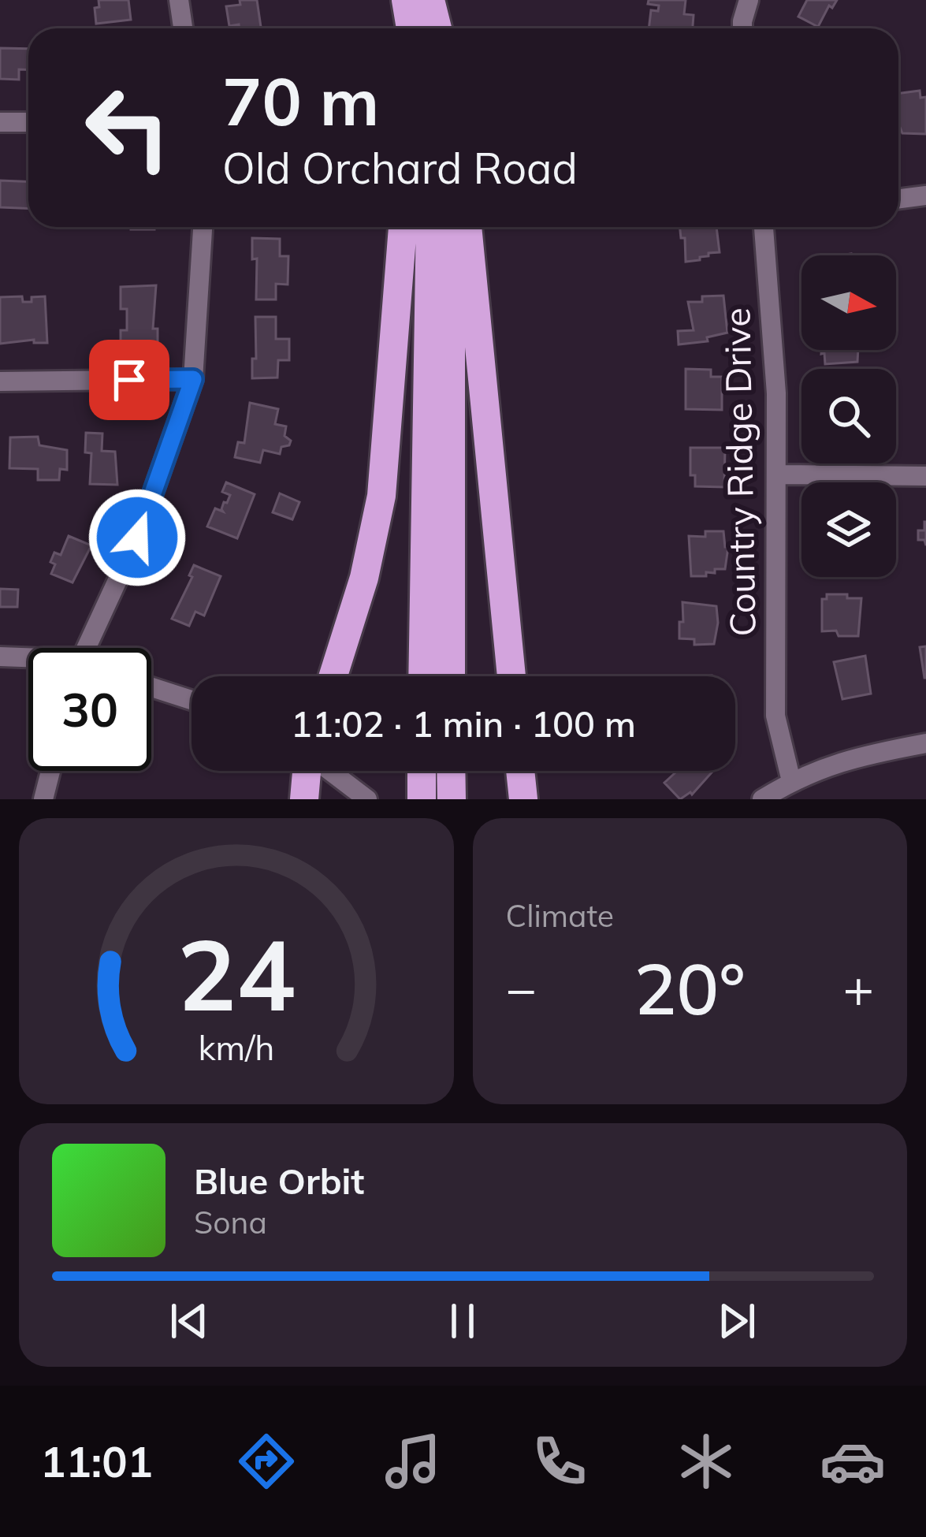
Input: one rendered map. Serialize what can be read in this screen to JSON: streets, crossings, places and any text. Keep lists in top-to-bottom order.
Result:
{
  "streets": {
    "street": ["Country Ridge Drive"]
  },
  "north": "right",
  "page": {
    "turn": ["70 m", "Old Orchard Road"],
    "limit": "30",
    "trip": "11:02 · 1 min · 100 m",
    "tile": "Climate",
    "heat": ["−", "20°", "+"],
    "song": ["Blue Orbit", "Sona"],
    "tabs": "11:01",
    "gauge": ["24", "km/h"]
  }
}
